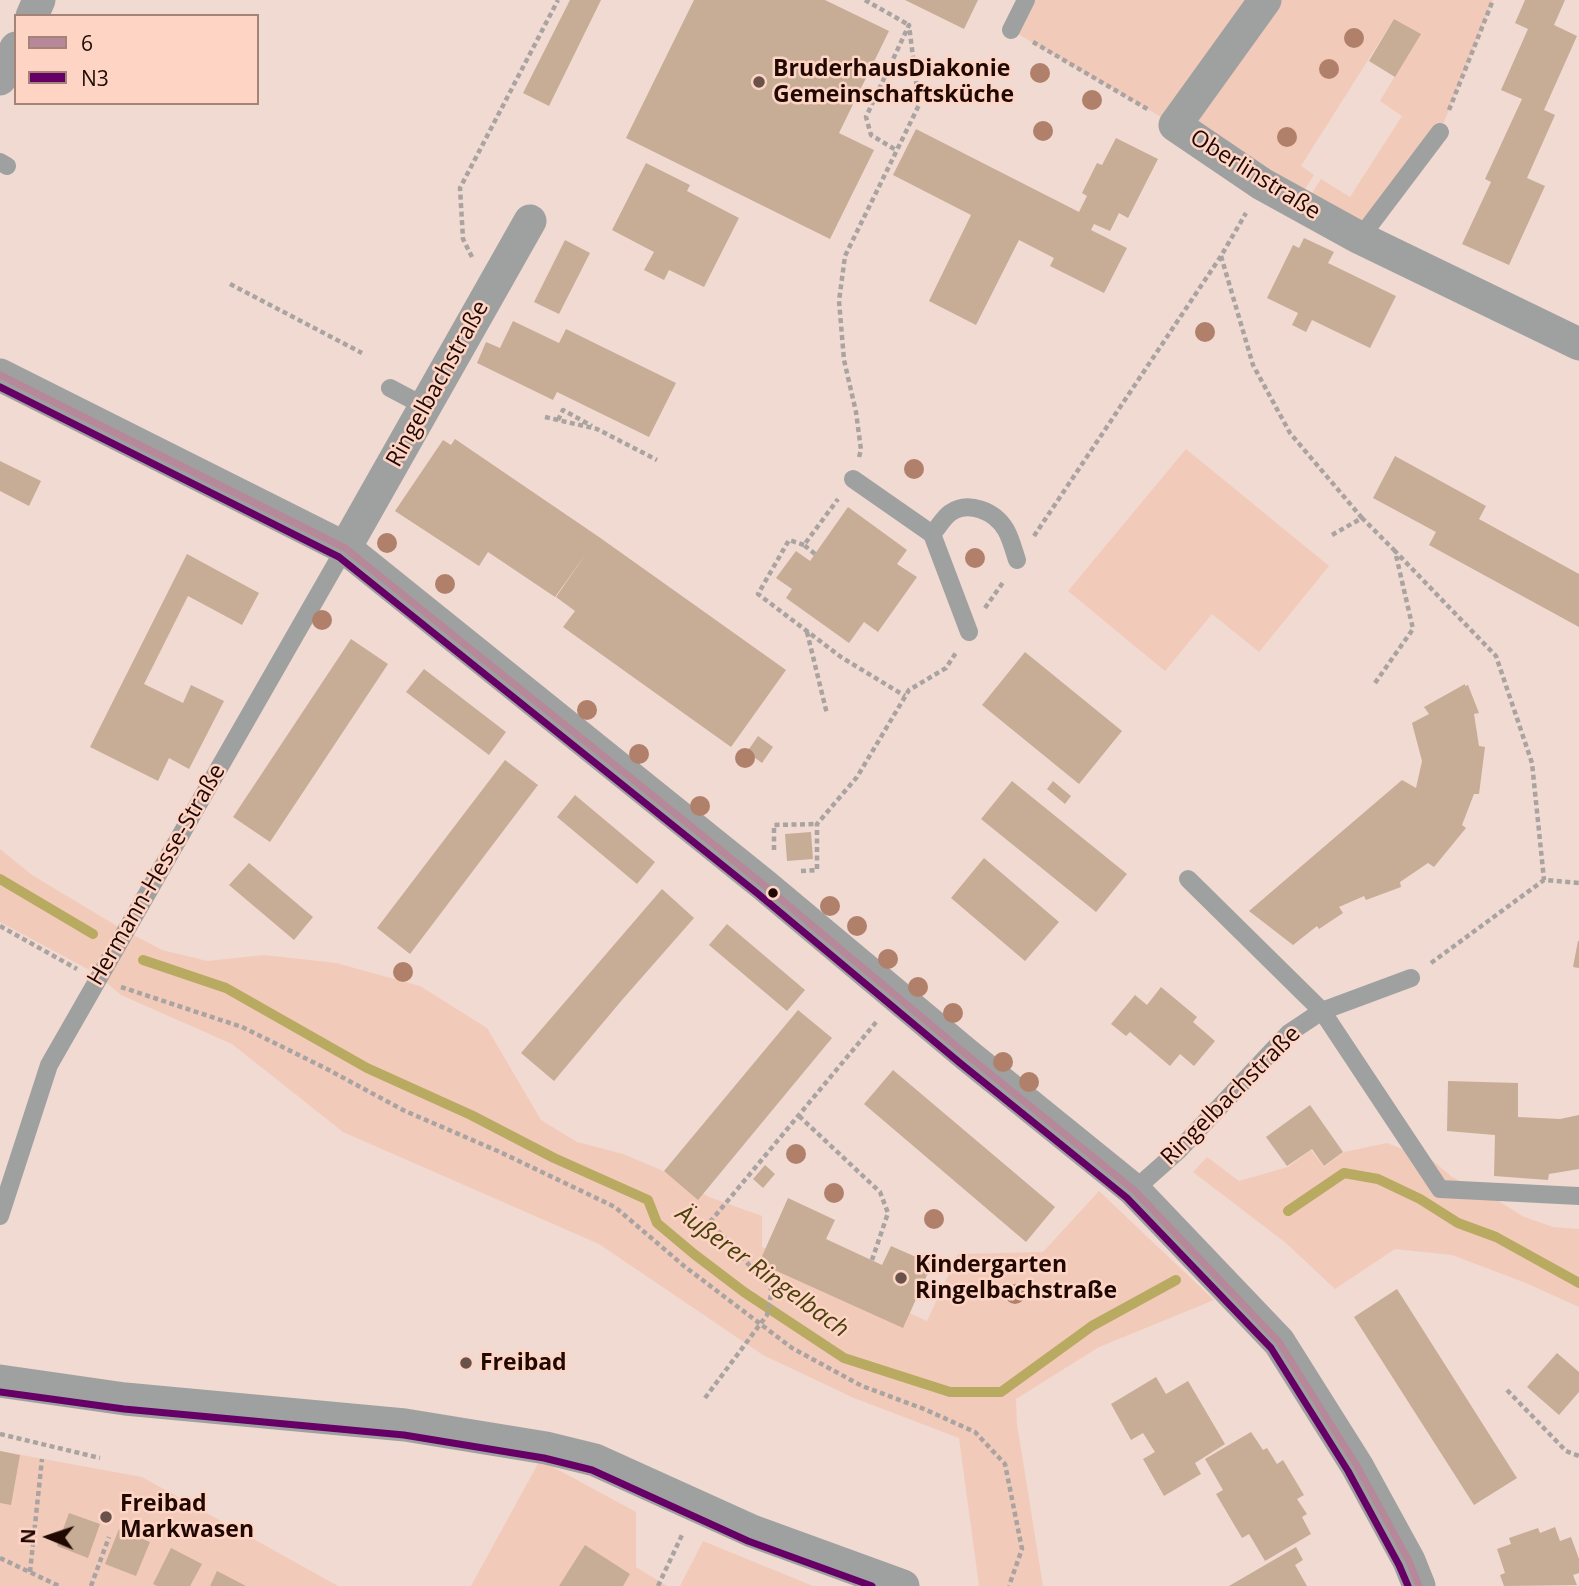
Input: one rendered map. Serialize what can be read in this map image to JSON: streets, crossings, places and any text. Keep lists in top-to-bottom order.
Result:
{
  "streets": {
    "street": ["Oberlinstraße", "Ringelbachstraße"],
    "lane": ["Hermann-Hesse-Straße"]
  },
  "crossings": [
    ["Ringelbachstraße", "Hermann-Hesse-Straße"]
  ],
  "water": ["Äußerer Ringelbach"],
  "places": [
    "BruderhausDiakonie Gemeinschaftsküche",
    "Kindergarten Ringelbachstraße",
    "Freibad",
    "Freibad Markwasen"
  ],
  "lines": ["transit line 6", "transit line N3"],
  "legend": ["6", "N3"],
  "north": "left"
}
